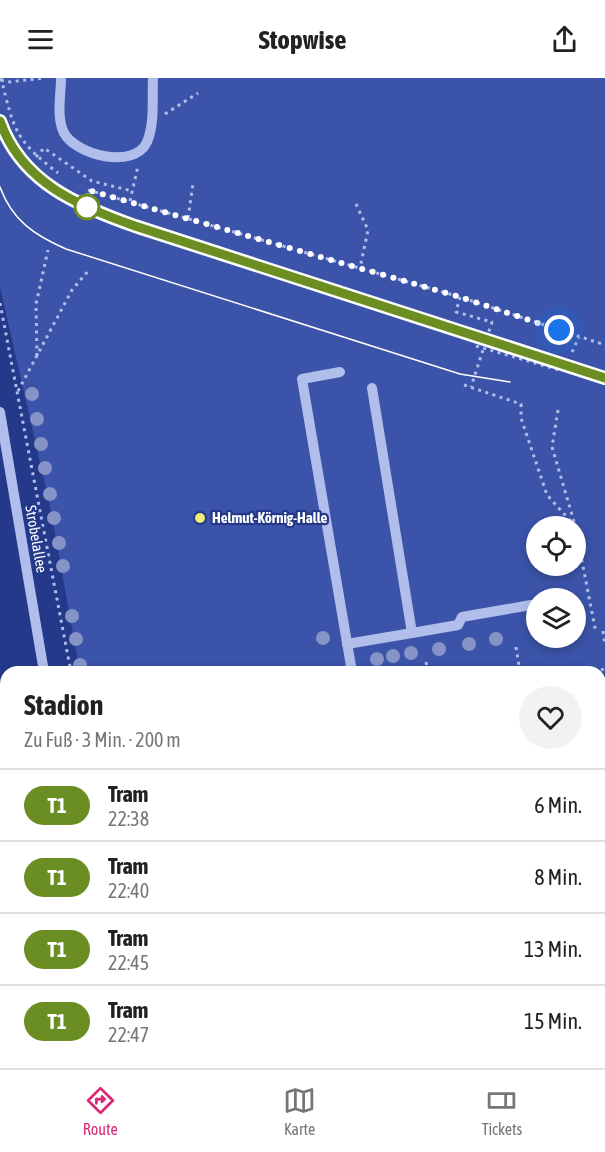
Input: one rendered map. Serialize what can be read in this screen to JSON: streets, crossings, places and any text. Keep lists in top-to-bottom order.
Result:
{
  "streets": {
    "street": ["Strobelallee"]
  },
  "places": ["Helmut-Körnig-Halle"],
  "lines": ["tram line T1"],
  "page": {
    "header": "Stopwise",
    "heading": ["Stadion", "Zu Fuß · 3 Min. · 200 m"],
    "list": [
      {
        "mark": "T1",
        "name": "Tram",
        "note": "22:38",
        "value": "6 Min."
      },
      {
        "mark": "T1",
        "name": "Tram",
        "note": "22:40",
        "value": "8 Min."
      },
      {
        "mark": "T1",
        "name": "Tram",
        "note": "22:45",
        "value": "13 Min."
      },
      {
        "mark": "T1",
        "name": "Tram",
        "note": "22:47",
        "value": "15 Min."
      }
    ],
    "tabs": ["Route", "Karte", "Tickets"]
  }
}
